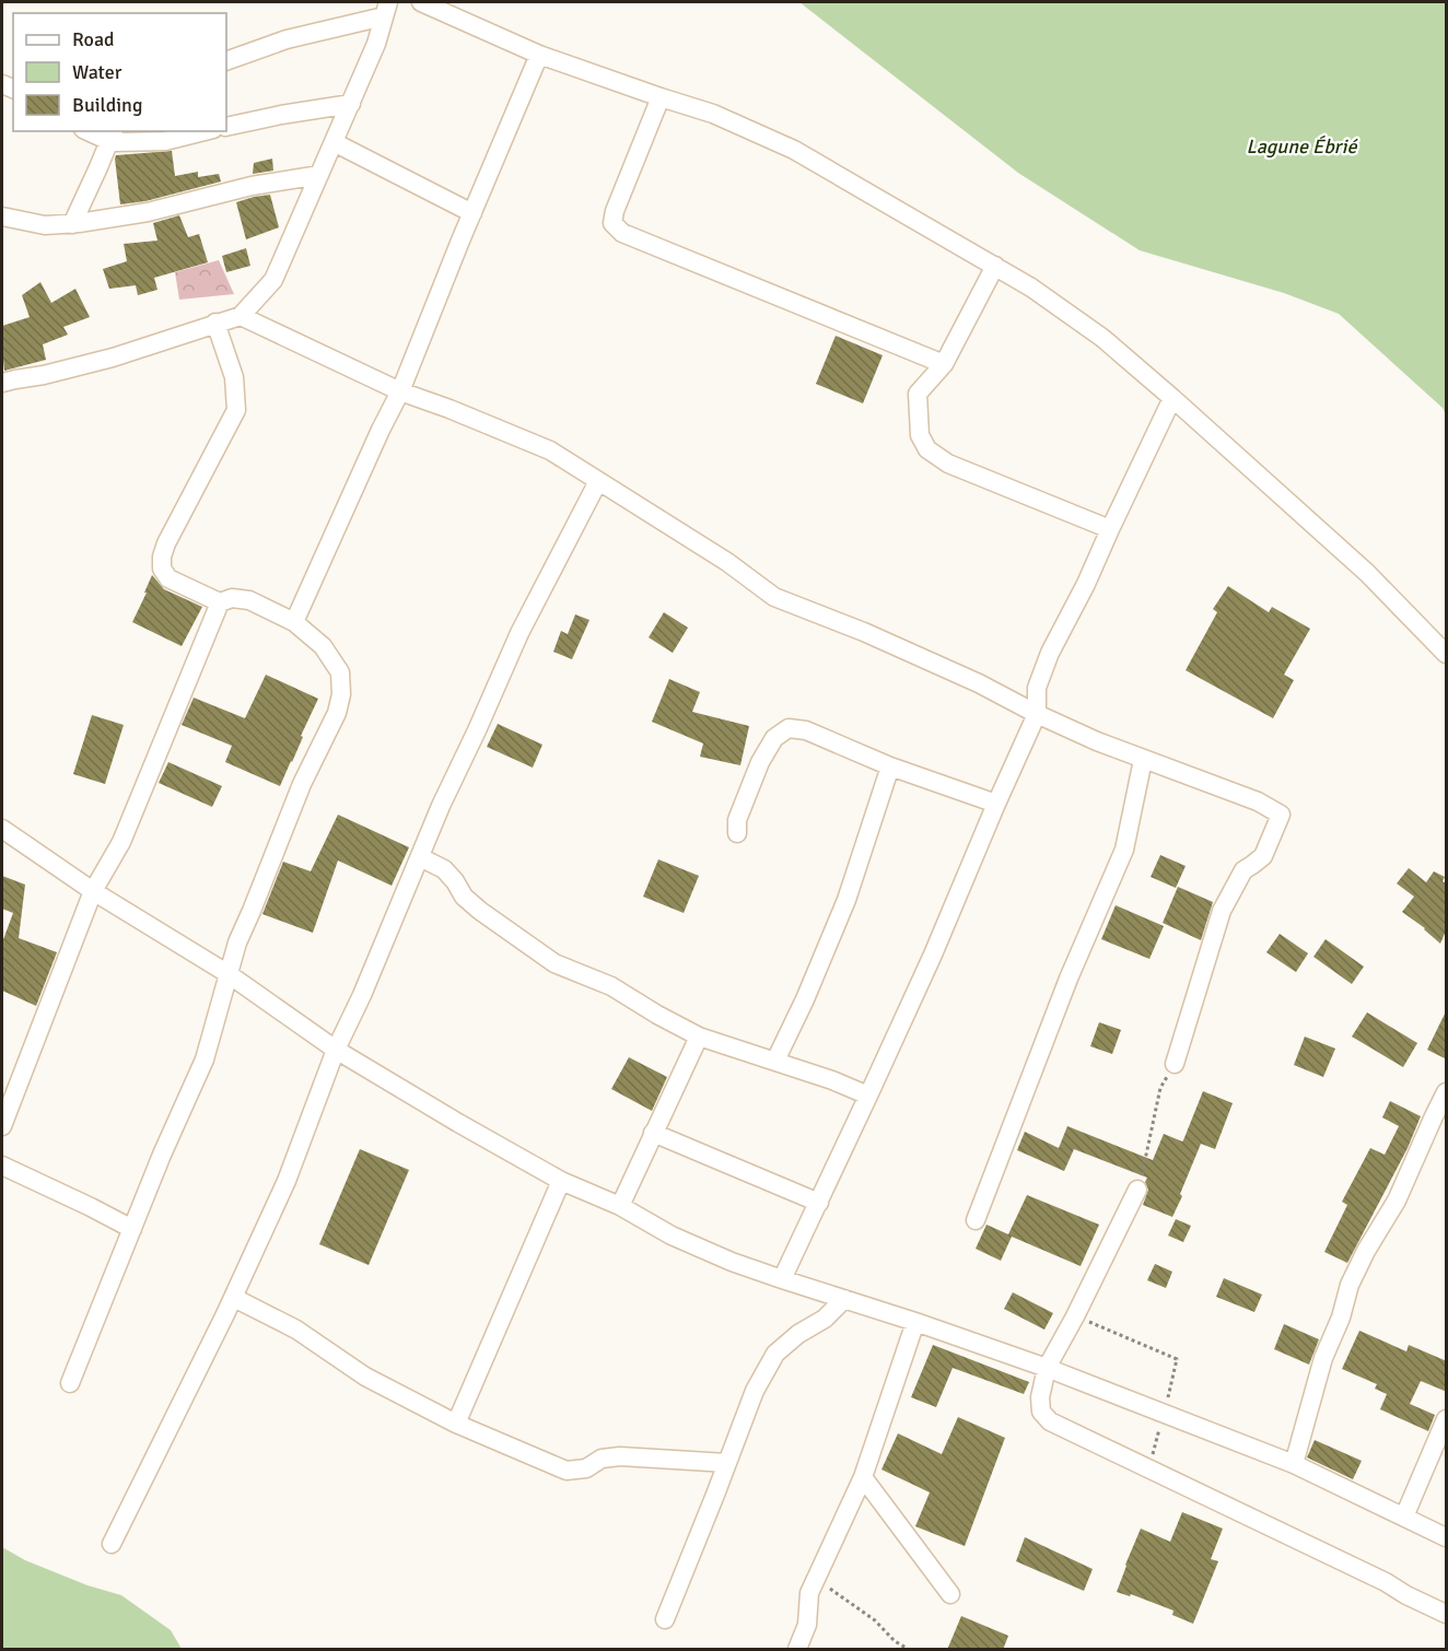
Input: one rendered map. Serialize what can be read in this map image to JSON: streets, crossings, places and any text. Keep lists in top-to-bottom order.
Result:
{
  "water": ["Lagune Ébrié"],
  "legend": ["Road", "Water", "Building"]
}
